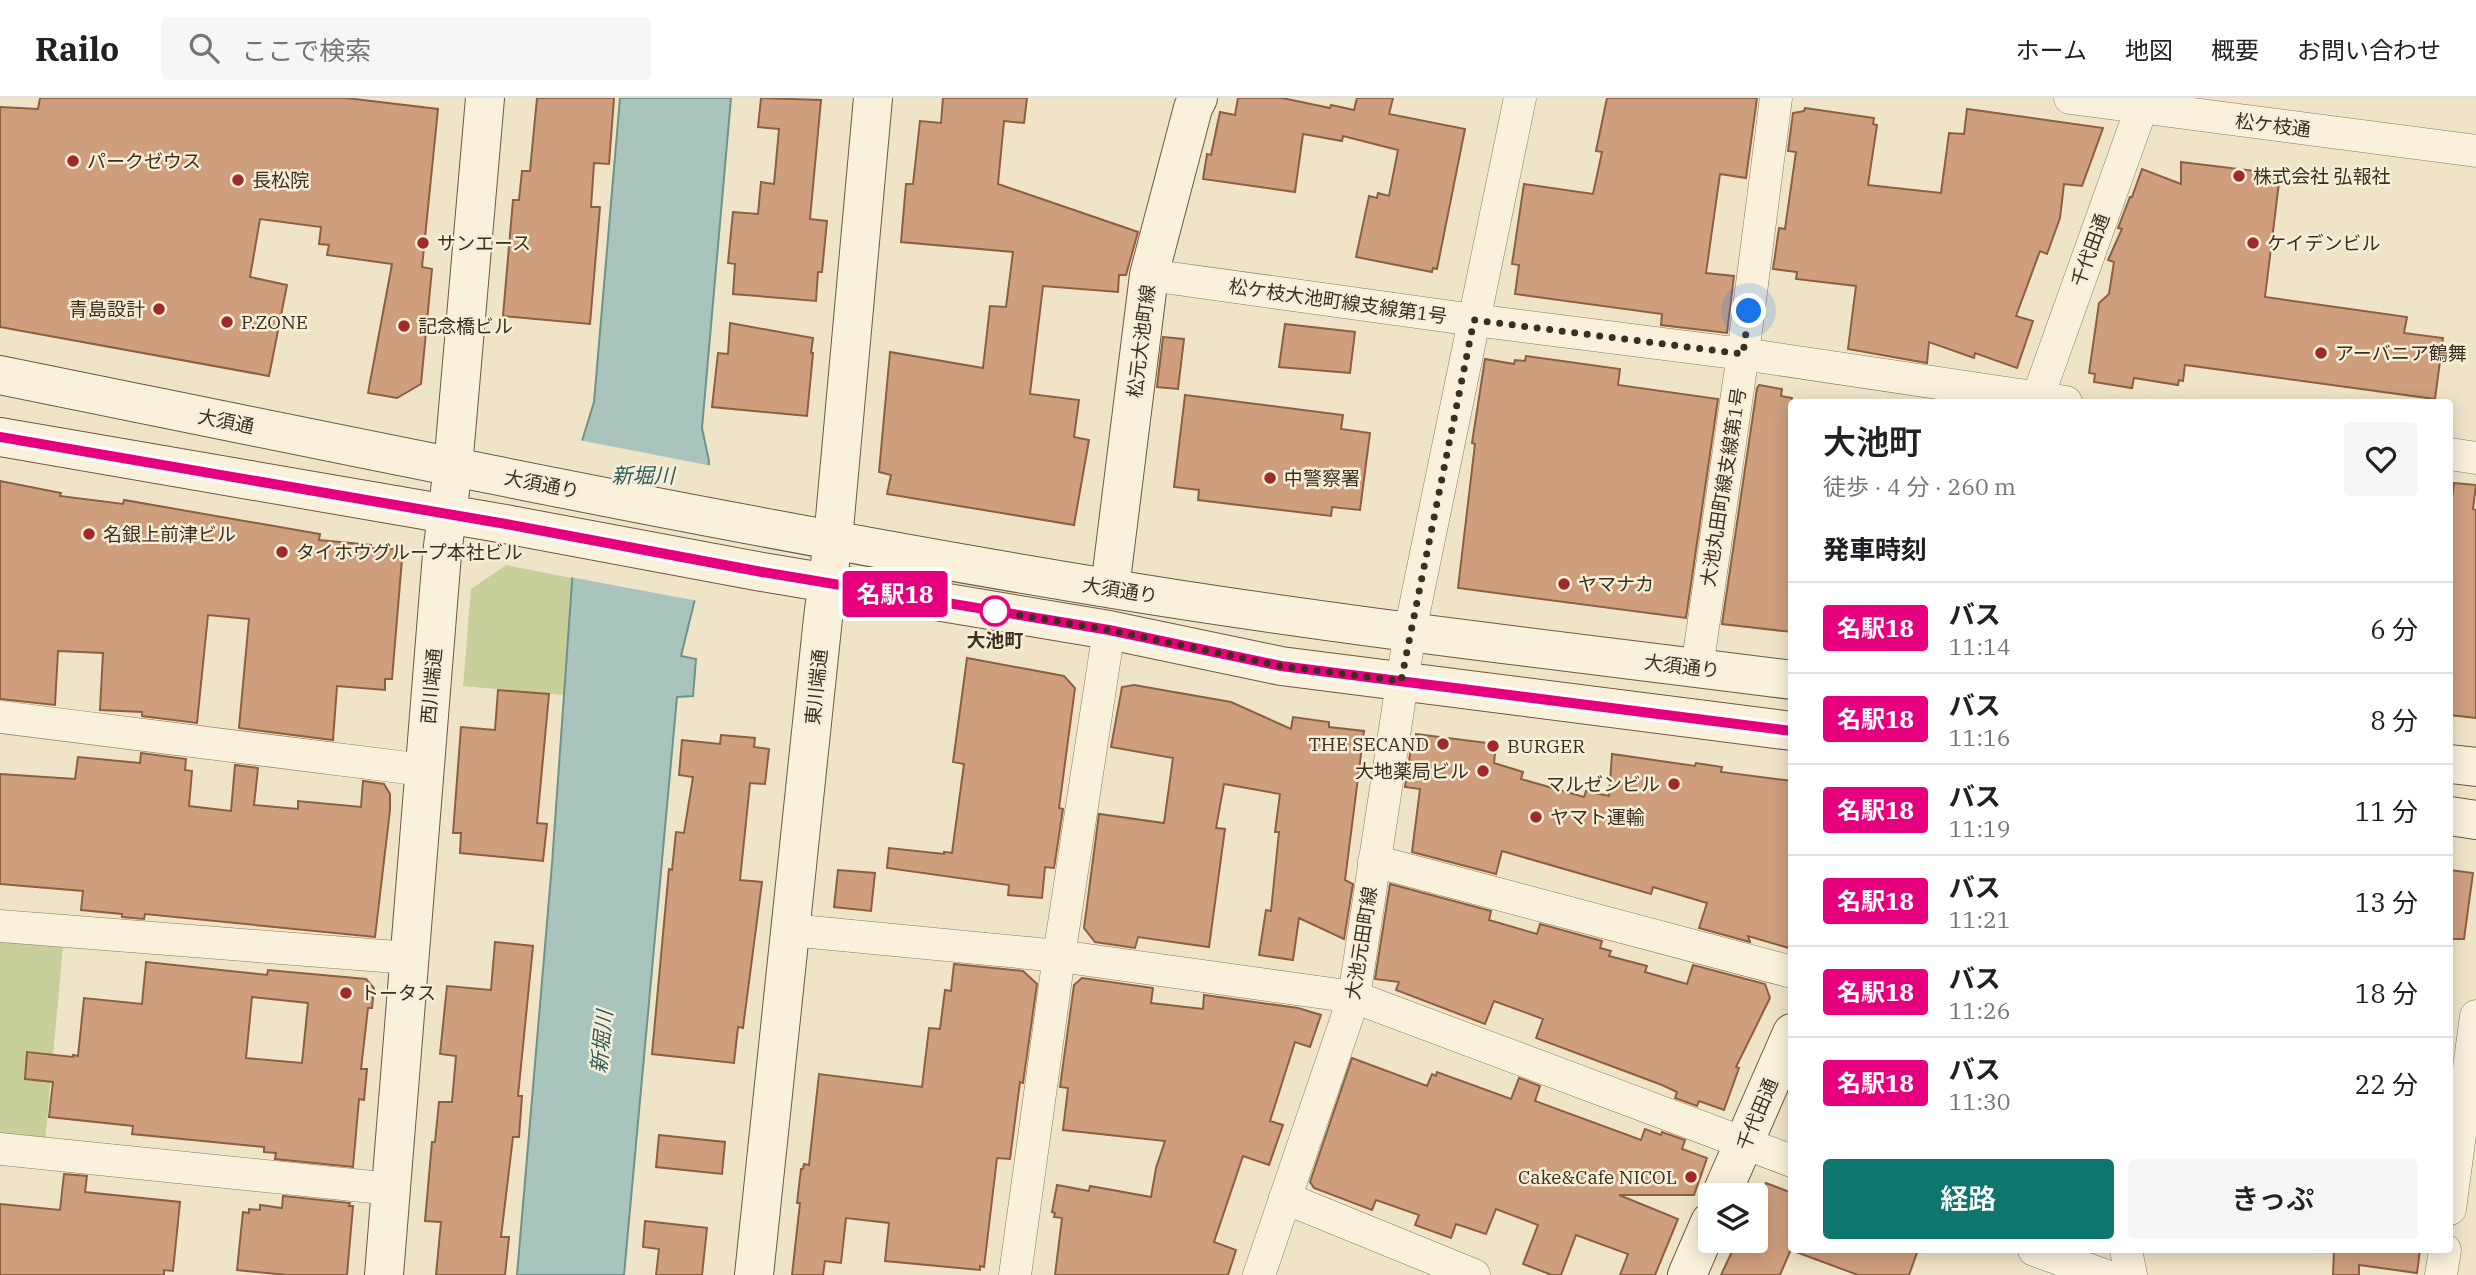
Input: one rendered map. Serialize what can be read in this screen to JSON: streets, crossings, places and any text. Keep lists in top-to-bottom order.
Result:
{
  "streets": {
    "street": [
      "松ケ枝通",
      "千代田通",
      "松ケ枝大池町線支線第1号",
      "松元大池町線",
      "大須通",
      "大須通り",
      "大池丸田町線支線第1号",
      "西川端通",
      "東川端通",
      "大池元田町線"
    ]
  },
  "crossings": [
    ["松ケ枝通", "千代田通"],
    ["松ケ枝大池町線支線第1号", "松元大池町線"],
    ["松ケ枝大池町線支線第1号", "大池丸田町線支線第1号"],
    ["松ケ枝大池町線支線第1号", "大池元田町線"],
    ["松元大池町線", "大須通り"],
    ["大須通", "大須通り"],
    ["大須通", "西川端通"],
    ["大須通り", "大池丸田町線支線第1号"],
    ["大須通り", "西川端通"],
    ["大須通り", "東川端通"],
    ["大須通り", "大池元田町線"]
  ],
  "water": ["新堀川"],
  "places": [
    "パークゼウス",
    "株式会社 弘報社",
    "長松院",
    "サンエース",
    "ケイデンビル",
    "青島設計",
    "P.ZONE",
    "記念橋ビル",
    "アーバニア鶴舞",
    "中警察署",
    "名銀上前津ビル",
    "タイホウグループ本社ビル",
    "ヤマナカ",
    "大池町",
    "THE SECAND",
    "BURGER",
    "大地薬局ビル",
    "マルゼンビル",
    "ヤマト運輸",
    "トータス",
    "Cake&Cafe NICOL"
  ],
  "lines": ["bus line 名駅18"],
  "page": {
    "header": "Railo",
    "search": "ここで検索",
    "nav": [
      "ホーム",
      "地図",
      "概要",
      "お問い合わせ"
    ],
    "on_map": "名駅18",
    "heading": [
      ["大池町", "徒歩 · 4 分 · 260 m"],
      "発車時刻"
    ],
    "list": [
      {
        "mark": "名駅18",
        "name": "バス",
        "note": "11:14",
        "value": "6 分"
      },
      {
        "mark": "名駅18",
        "name": "バス",
        "note": "11:16",
        "value": "8 分"
      },
      {
        "mark": "名駅18",
        "name": "バス",
        "note": "11:19",
        "value": "11 分"
      },
      {
        "mark": "名駅18",
        "name": "バス",
        "note": "11:21",
        "value": "13 分"
      },
      {
        "mark": "名駅18",
        "name": "バス",
        "note": "11:26",
        "value": "18 分"
      },
      {
        "mark": "名駅18",
        "name": "バス",
        "note": "11:30",
        "value": "22 分"
      }
    ],
    "buttons": ["経路", "きっぷ"]
  }
}
